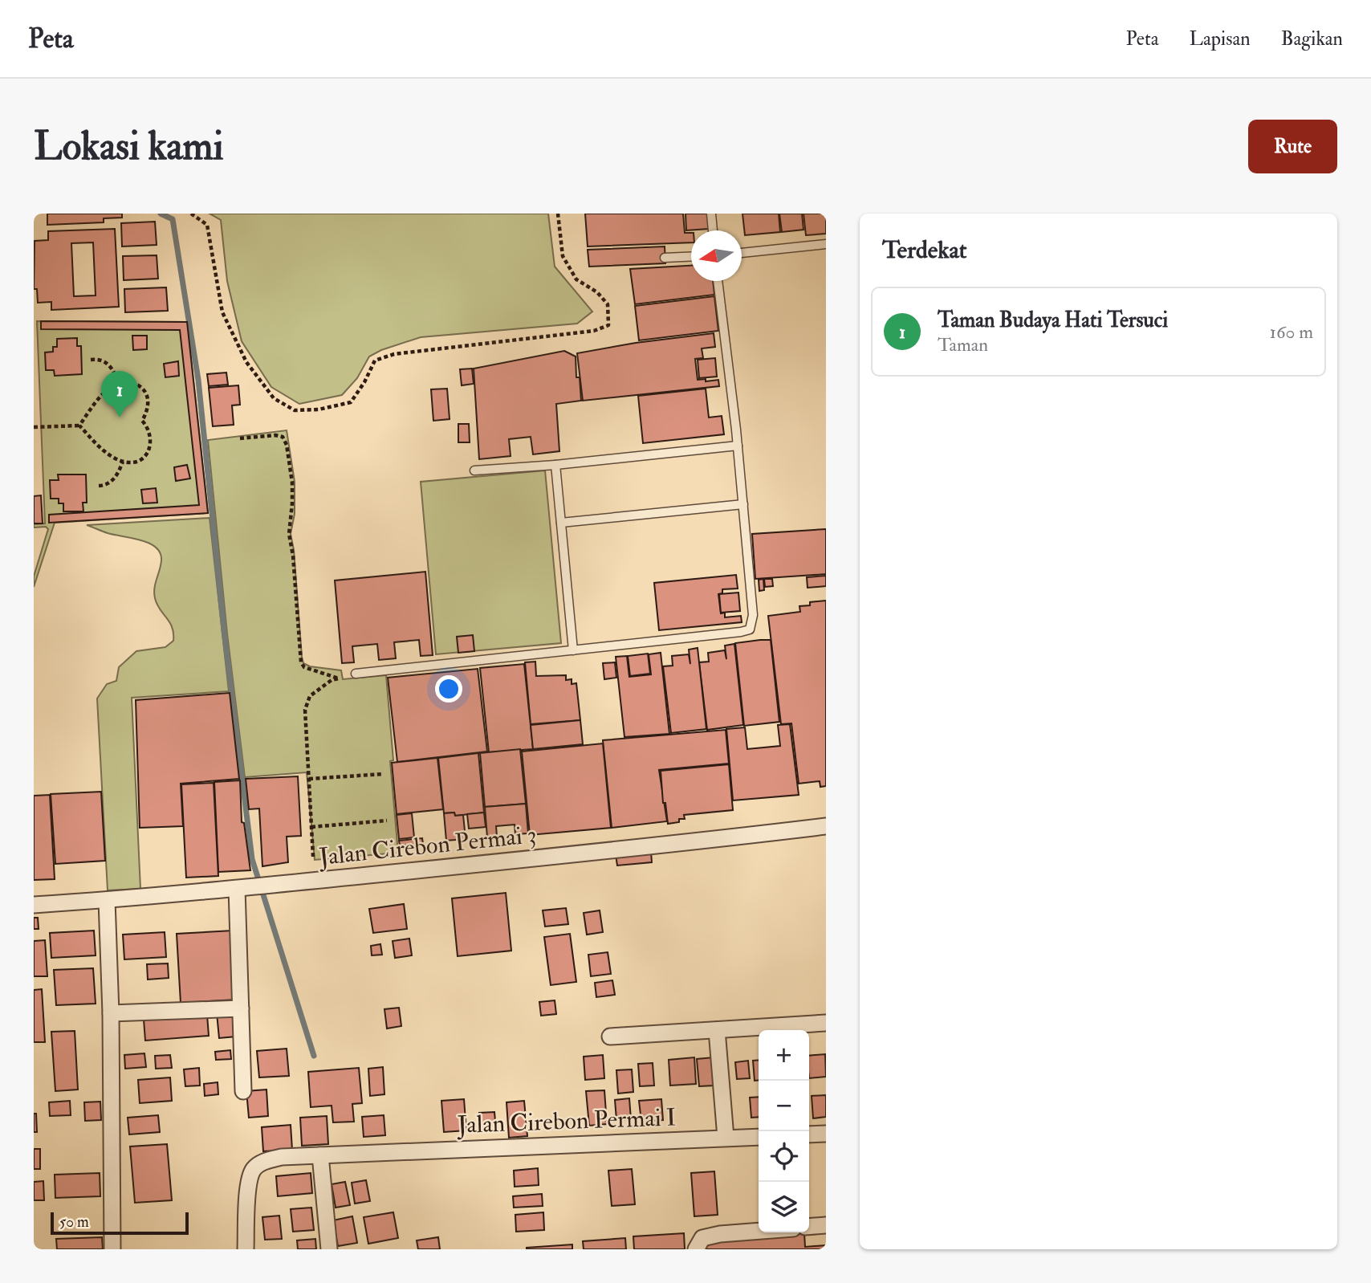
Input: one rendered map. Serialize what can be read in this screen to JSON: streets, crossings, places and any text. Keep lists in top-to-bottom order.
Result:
{
  "streets": {
    "street": ["Jalan Cirebon Permai 3", "Jalan Cirebon Permai I"]
  },
  "scale_bar": "50 m",
  "north": "left",
  "page": {
    "header": "Peta",
    "nav": ["Peta", "Lapisan", "Bagikan"],
    "buttons": "Rute",
    "title": "Lokasi kami",
    "heading": "Terdekat",
    "list": [
      {
        "mark": "1",
        "name": "Taman Budaya Hati Tersuci",
        "note": "Taman",
        "value": "160 m"
      }
    ],
    "pins": "1",
    "map_buttons": ["+", "−"],
    "scale": "50 m"
  }
}
